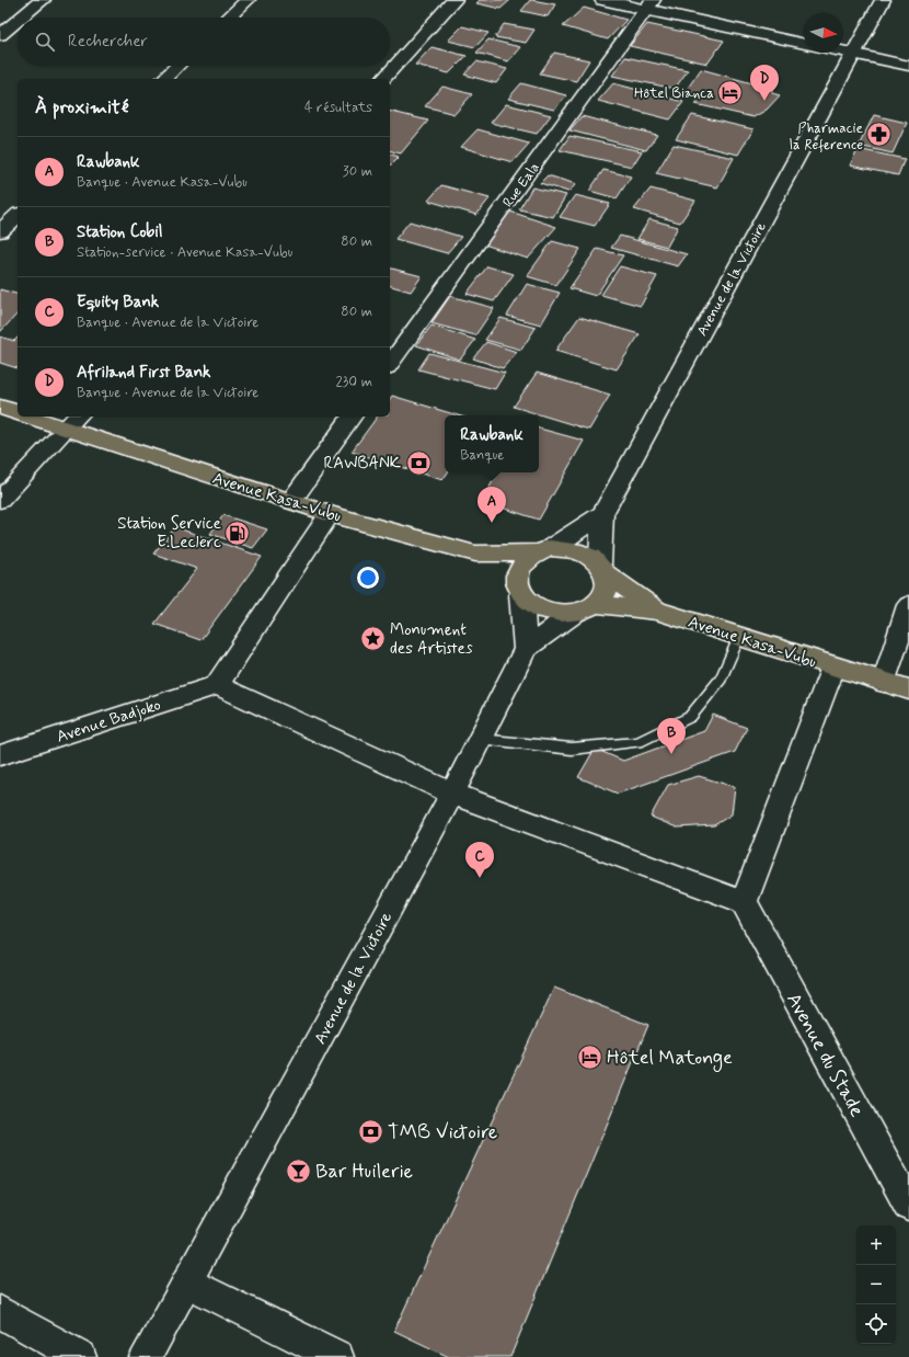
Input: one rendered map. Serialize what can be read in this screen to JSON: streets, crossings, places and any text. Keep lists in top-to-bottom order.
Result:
{
  "streets": {
    "main road": ["Avenue Kasa-Vubu"],
    "street": [
      "Rue Eala",
      "Avenue de la Victoire",
      "Avenue Badjoko",
      "Avenue du Stade"
    ]
  },
  "crossings": [
    ["Avenue de la Victoire", "Avenue Kasa-Vubu"]
  ],
  "places": {
    "hotel": ["Hôtel Bianca", "Hôtel Matonge"],
    "pharmacy": ["Pharmacie la Reference"],
    "bank": ["RAWBANK", "TMB Victoire"],
    "fuel station": ["Station Service E.Leclerc"],
    "place": ["Monument des Artistes"],
    "bar": ["Bar Huilerie"]
  },
  "north": "right",
  "page": {
    "search": "Rechercher",
    "pins": [
      "D",
      "A",
      "B",
      "C"
    ],
    "heading": ["À proximité", "4 résultats"],
    "list": [
      {
        "mark": "A",
        "name": "Rawbank",
        "note": "Banque · Avenue Kasa-Vubu",
        "value": "30 m"
      },
      {
        "mark": "B",
        "name": "Station Cobil",
        "note": "Station-service · Avenue Kasa-Vubu",
        "value": "80 m"
      },
      {
        "mark": "C",
        "name": "Equity Bank",
        "note": "Banque · Avenue de la Victoire",
        "value": "80 m"
      },
      {
        "mark": "D",
        "name": "Afriland First Bank",
        "note": "Banque · Avenue de la Victoire",
        "value": "230 m"
      }
    ],
    "popup": ["Rawbank", "Banque"],
    "map_buttons": ["+", "−"]
  }
}
